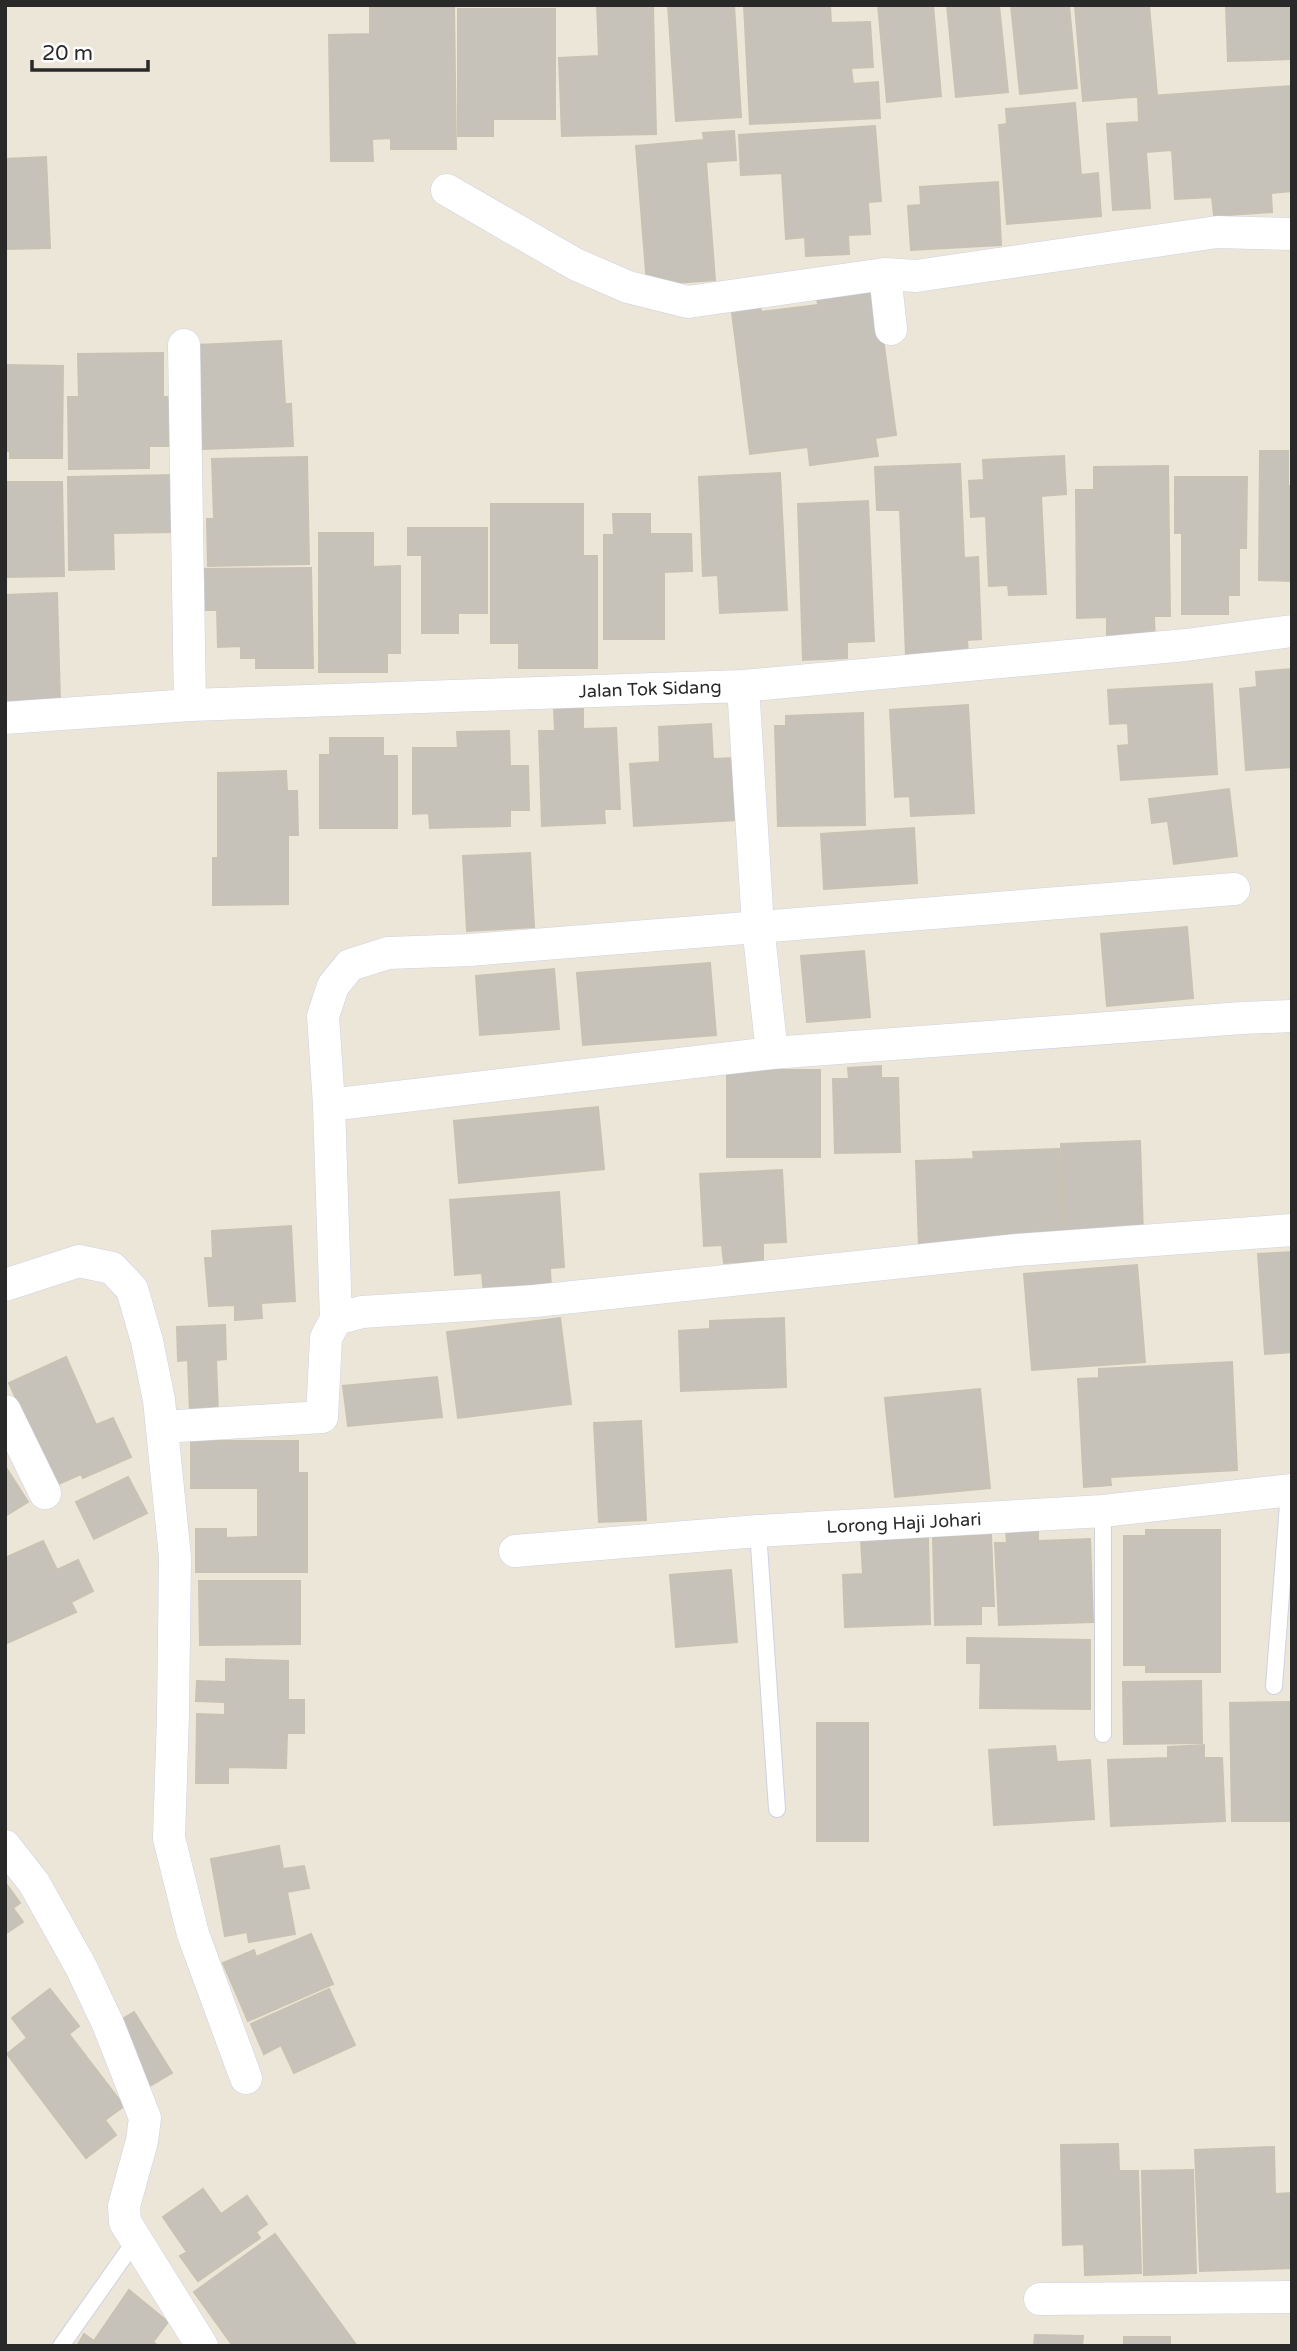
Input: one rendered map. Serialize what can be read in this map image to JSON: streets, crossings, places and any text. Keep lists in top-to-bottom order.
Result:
{
  "streets": {
    "street": ["Jalan Tok Sidang", "Lorong Haji Johari"]
  },
  "scale_bar": "20 m"
}
